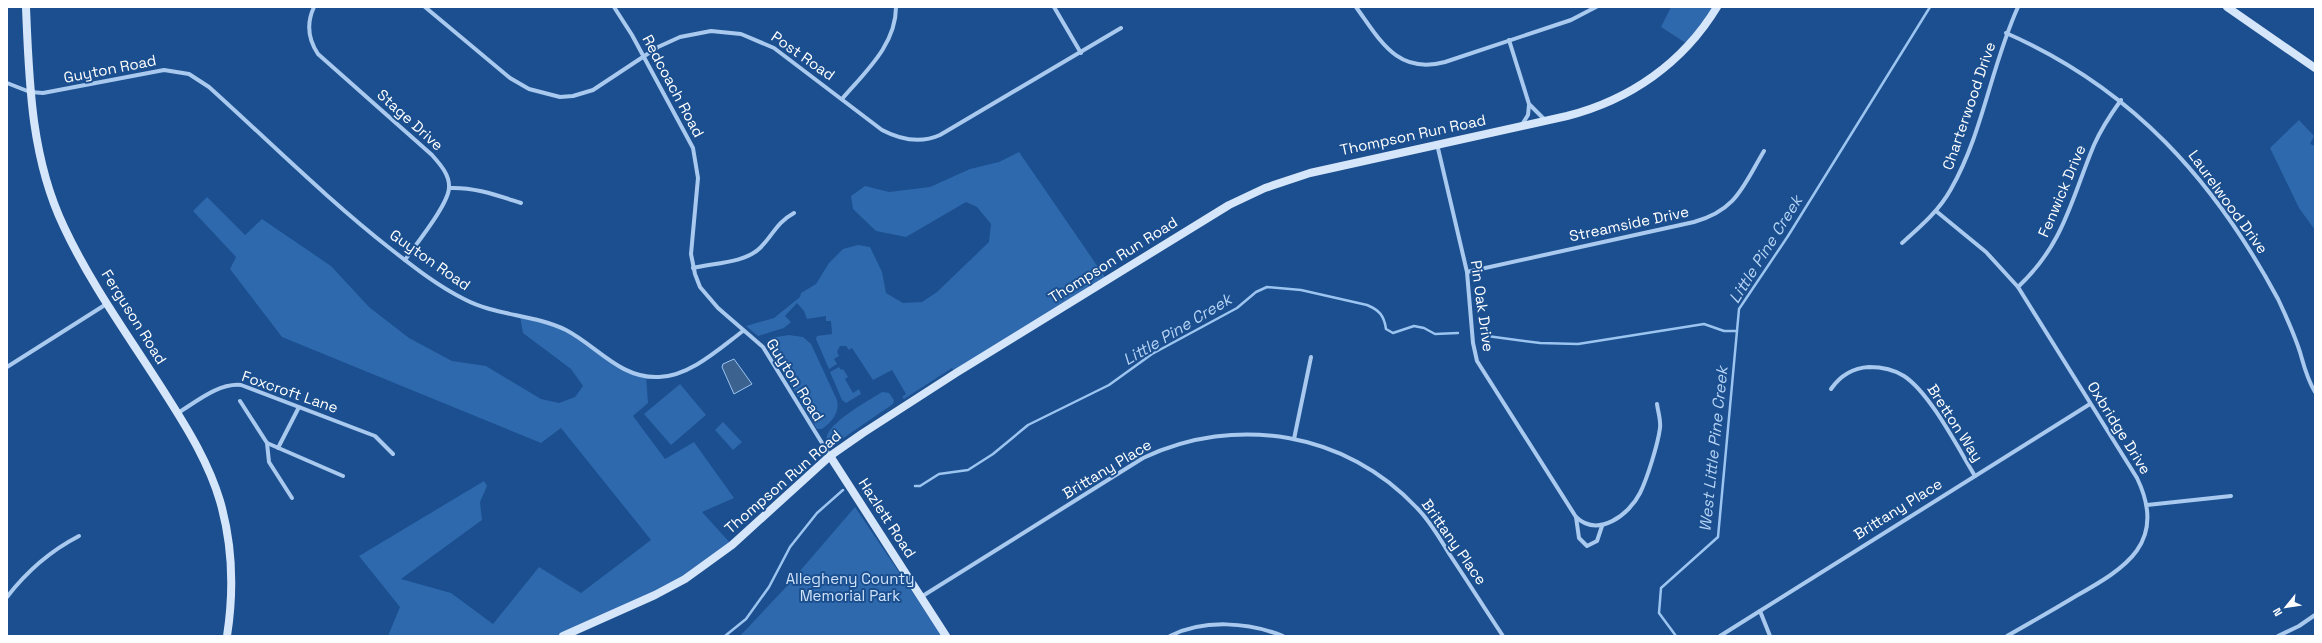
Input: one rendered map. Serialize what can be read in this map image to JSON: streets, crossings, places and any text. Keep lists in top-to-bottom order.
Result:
{
  "streets": {
    "street": [
      "Post Road",
      "Guyton Road",
      "Redcoach Road",
      "Charterwood Drive",
      "Stage Drive",
      "Thompson Run Road",
      "Fenwick Drive",
      "Laurelwood Drive",
      "Streamside Drive",
      "Pin Oak Drive",
      "Ferguson Road",
      "Foxcroft Lane",
      "Bretton Way",
      "Oxbridge Drive",
      "Brittany Place",
      "Hazlett Road"
    ]
  },
  "crossings": [
    ["Post Road", "Redcoach Road"],
    ["Guyton Road", "Redcoach Road"],
    ["Guyton Road", "Thompson Run Road"],
    ["Guyton Road", "Ferguson Road"],
    ["Guyton Road", "Hazlett Road"],
    ["Charterwood Drive", "Laurelwood Drive"],
    ["Charterwood Drive", "Oxbridge Drive"],
    ["Thompson Run Road", "Pin Oak Drive"],
    ["Thompson Run Road", "Hazlett Road"],
    ["Fenwick Drive", "Laurelwood Drive"],
    ["Fenwick Drive", "Oxbridge Drive"],
    ["Streamside Drive", "Pin Oak Drive"],
    ["Ferguson Road", "Foxcroft Lane"],
    ["Bretton Way", "Brittany Place"],
    ["Oxbridge Drive", "Brittany Place"],
    ["Brittany Place", "Hazlett Road"]
  ],
  "water": ["Little Pine Creek", "West Little Pine Creek"],
  "parks": ["Allegheny County Memorial Park"],
  "north": "bottom left"
}
